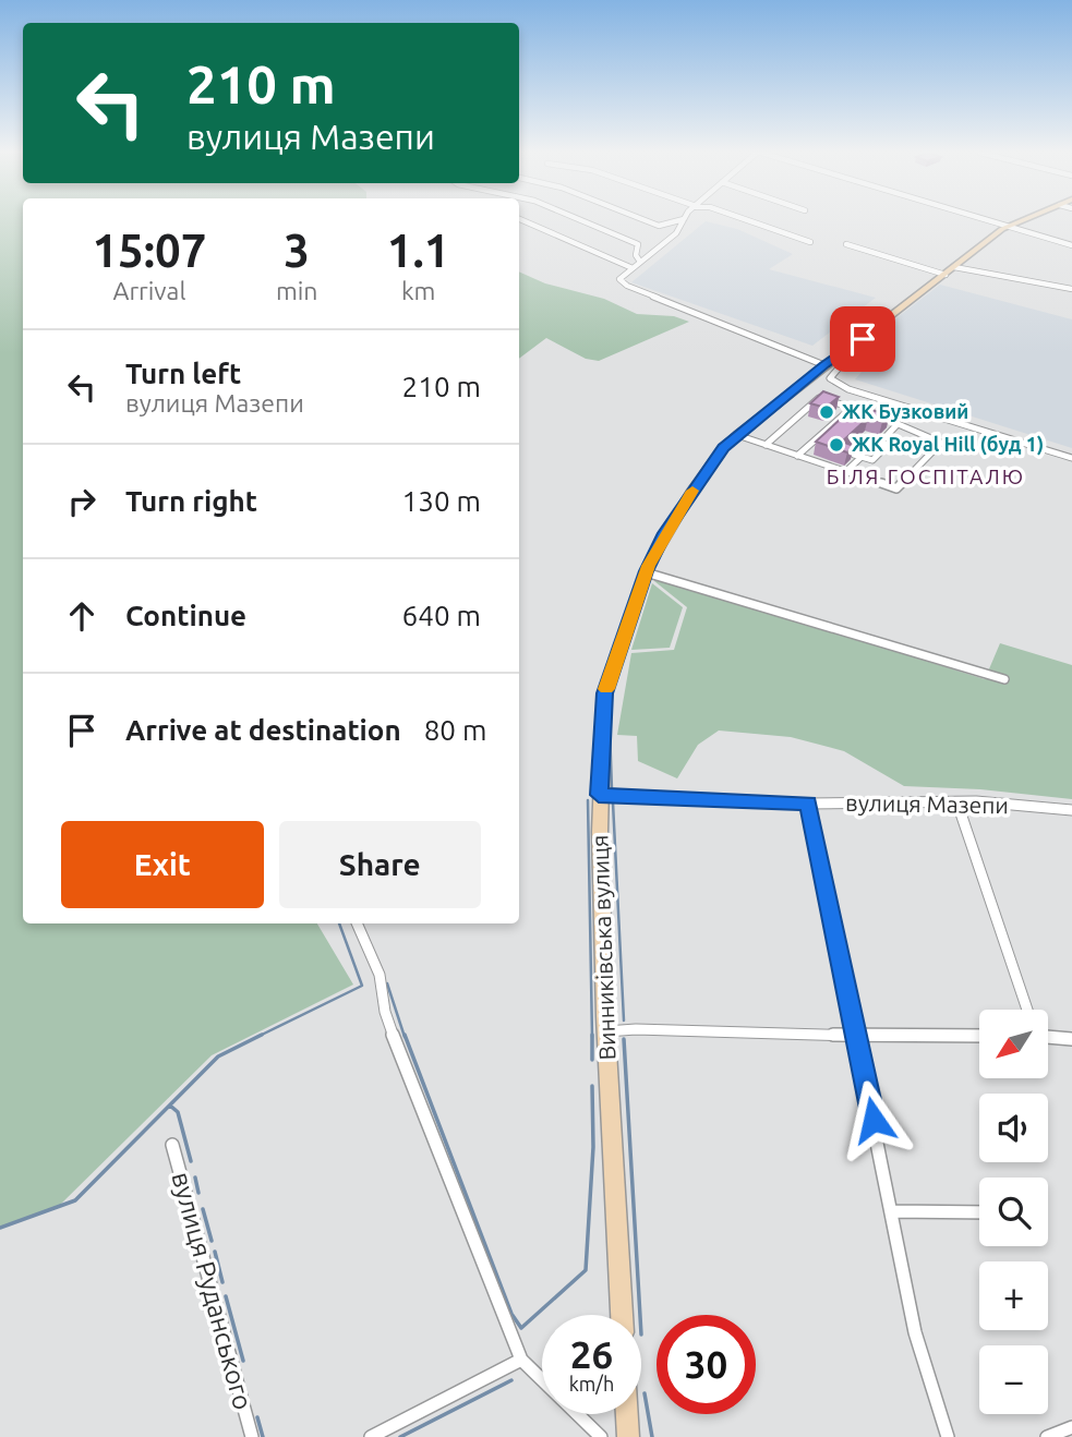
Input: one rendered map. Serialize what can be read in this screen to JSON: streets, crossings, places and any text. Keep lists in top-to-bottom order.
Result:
{
  "streets": {
    "main road": ["Винниківська вулиця"],
    "street": ["вулиця Мазепи", "вулиця Руданського"]
  },
  "crossings": [
    ["вулиця Мазепи", "Винниківська вулиця"]
  ],
  "districts": ["БІЛЯ ГОСПІТАЛЮ"],
  "places": ["ЖК Бузковий", "ЖК Royal Hill (буд 1)"],
  "north": "bottom left",
  "page": {
    "turn": ["210 m", "вулиця Мазепи"],
    "eta": [
      "15:07",
      "Arrival",
      "3",
      "min",
      "1.1",
      "km"
    ],
    "list": [
      {
        "name": "Turn left",
        "note": "вулиця Мазепи",
        "value": "210 m"
      },
      {
        "name": "Turn right",
        "value": "130 m"
      },
      {
        "name": "Continue",
        "value": "640 m"
      },
      {
        "name": "Arrive at destination",
        "value": "80 m"
      }
    ],
    "buttons": ["Exit", "Share"],
    "map_buttons": ["+", "−"],
    "speed": "26 km/h",
    "limit": "30"
  }
}
